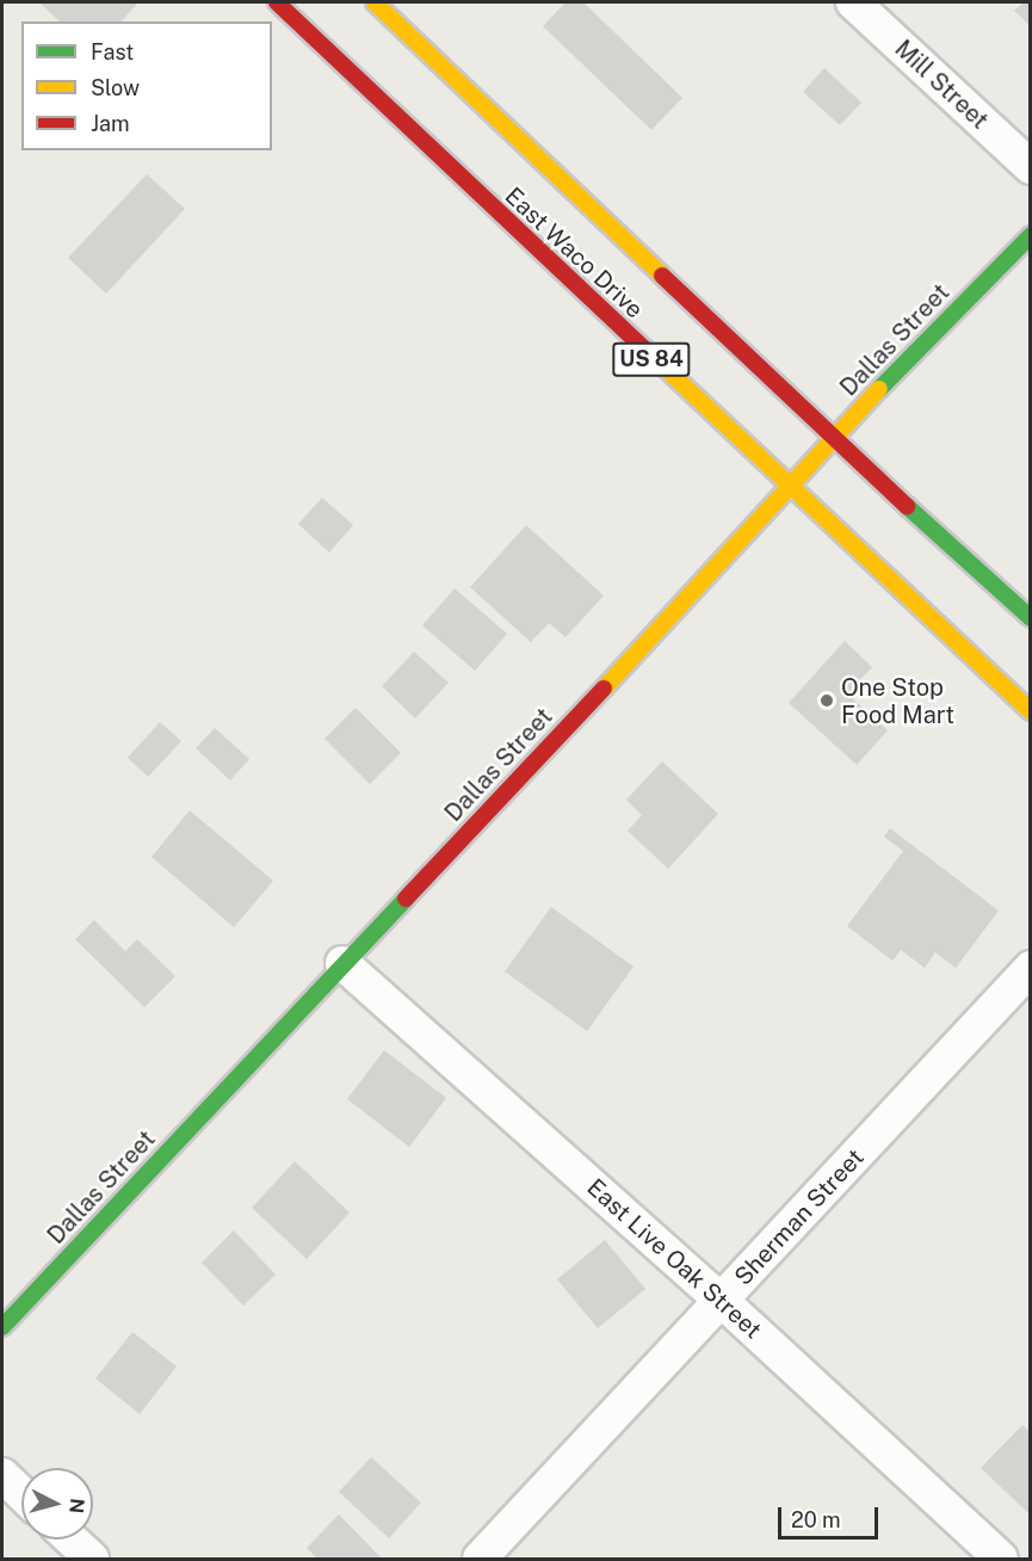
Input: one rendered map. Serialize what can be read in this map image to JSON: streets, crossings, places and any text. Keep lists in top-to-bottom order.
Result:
{
  "streets": {
    "main road": ["East Waco Drive", "Dallas Street", "US 84"],
    "street": ["Mill Street", "Sherman Street", "East Live Oak Street"]
  },
  "crossings": [
    ["East Waco Drive", "Dallas Street"],
    ["Dallas Street", "East Live Oak Street"],
    ["Sherman Street", "East Live Oak Street"]
  ],
  "places": ["One Stop Food Mart"],
  "legend": ["Fast", "Slow", "Jam"],
  "scale_bar": "20 m",
  "north": "right"
}
